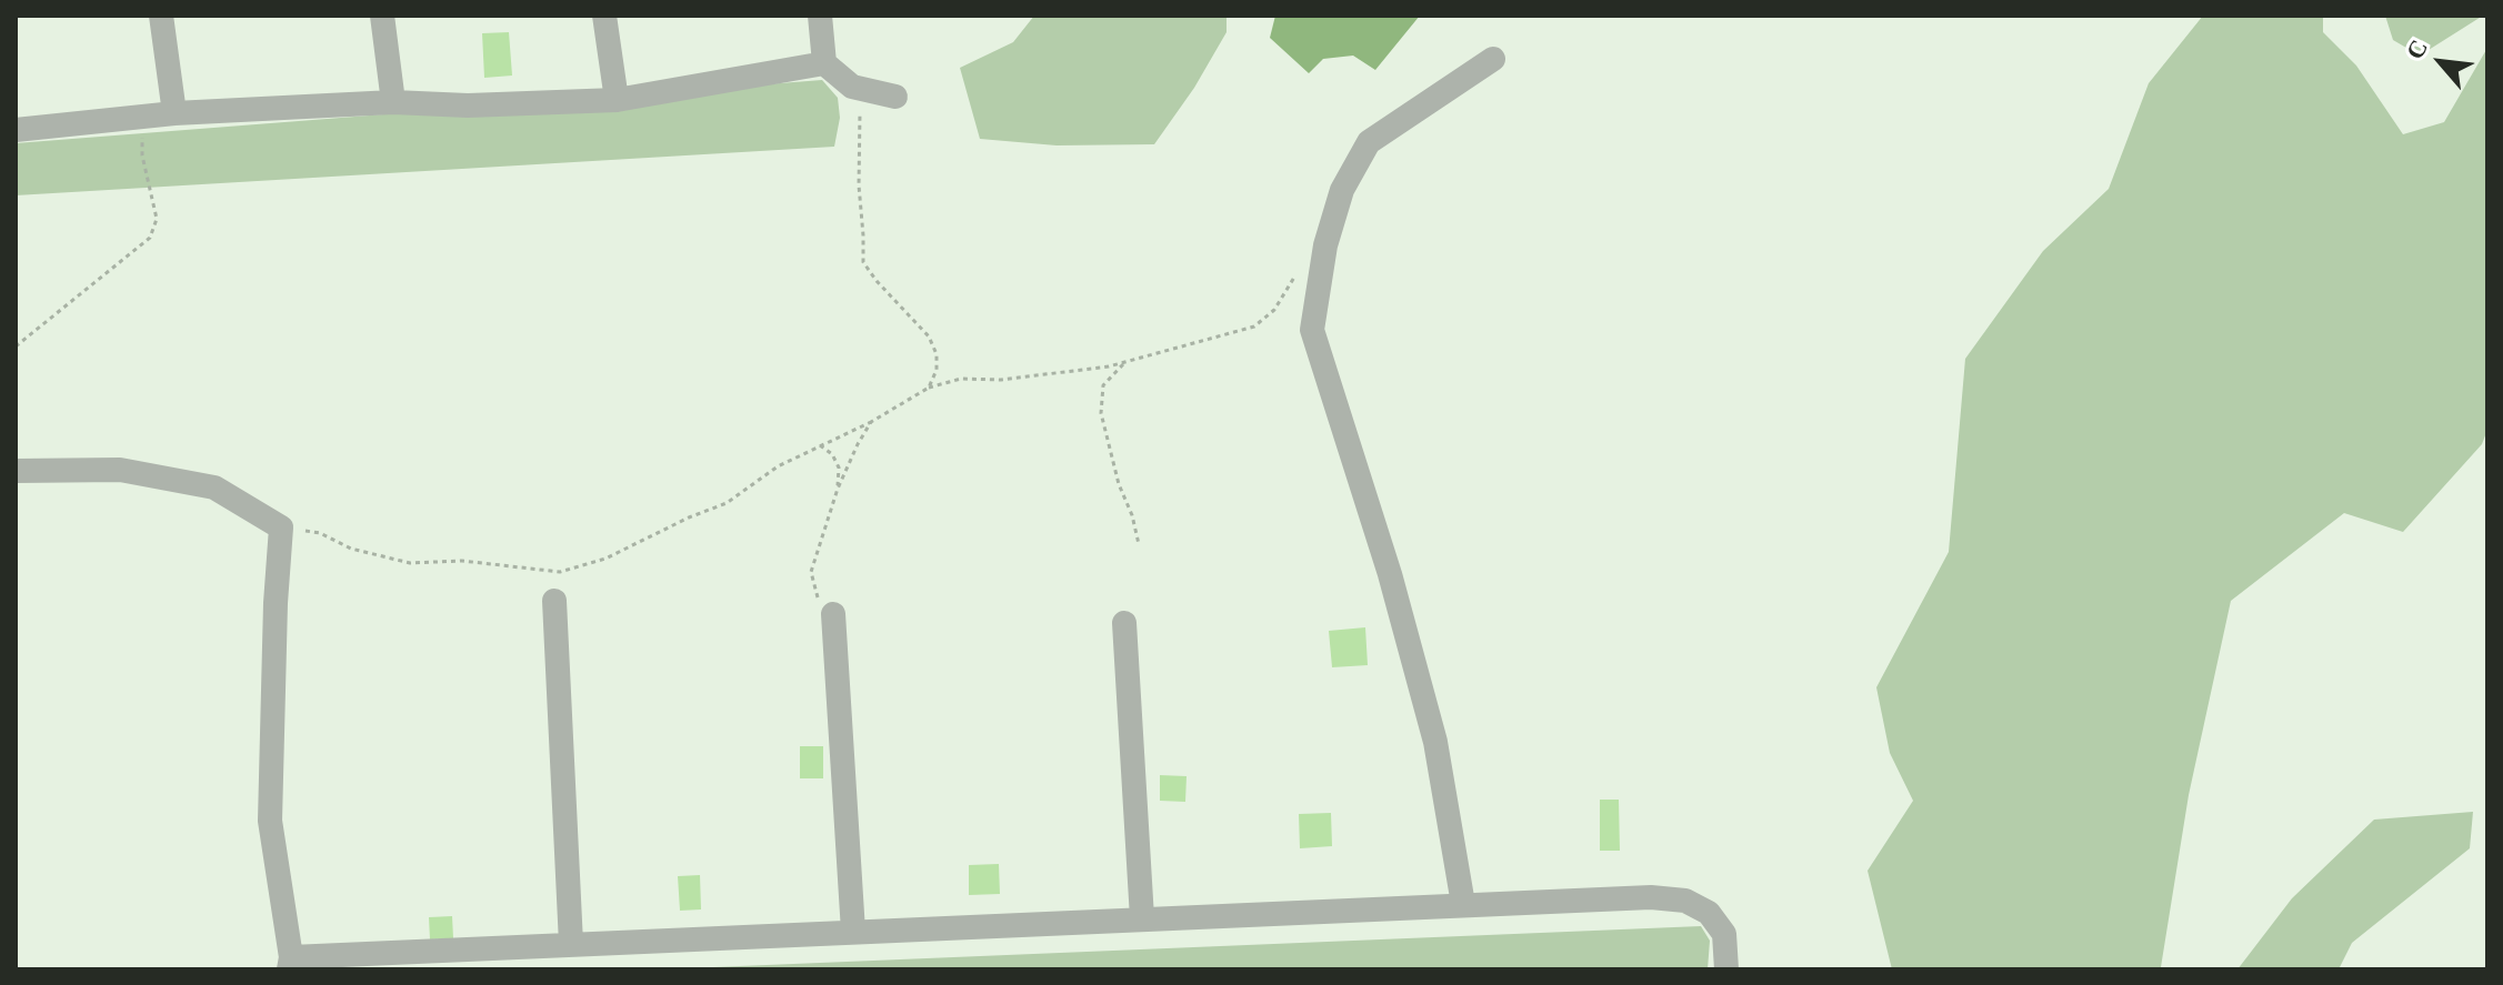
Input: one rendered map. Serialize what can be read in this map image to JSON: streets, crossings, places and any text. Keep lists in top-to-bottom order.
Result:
{
  "north": "top left"
}
